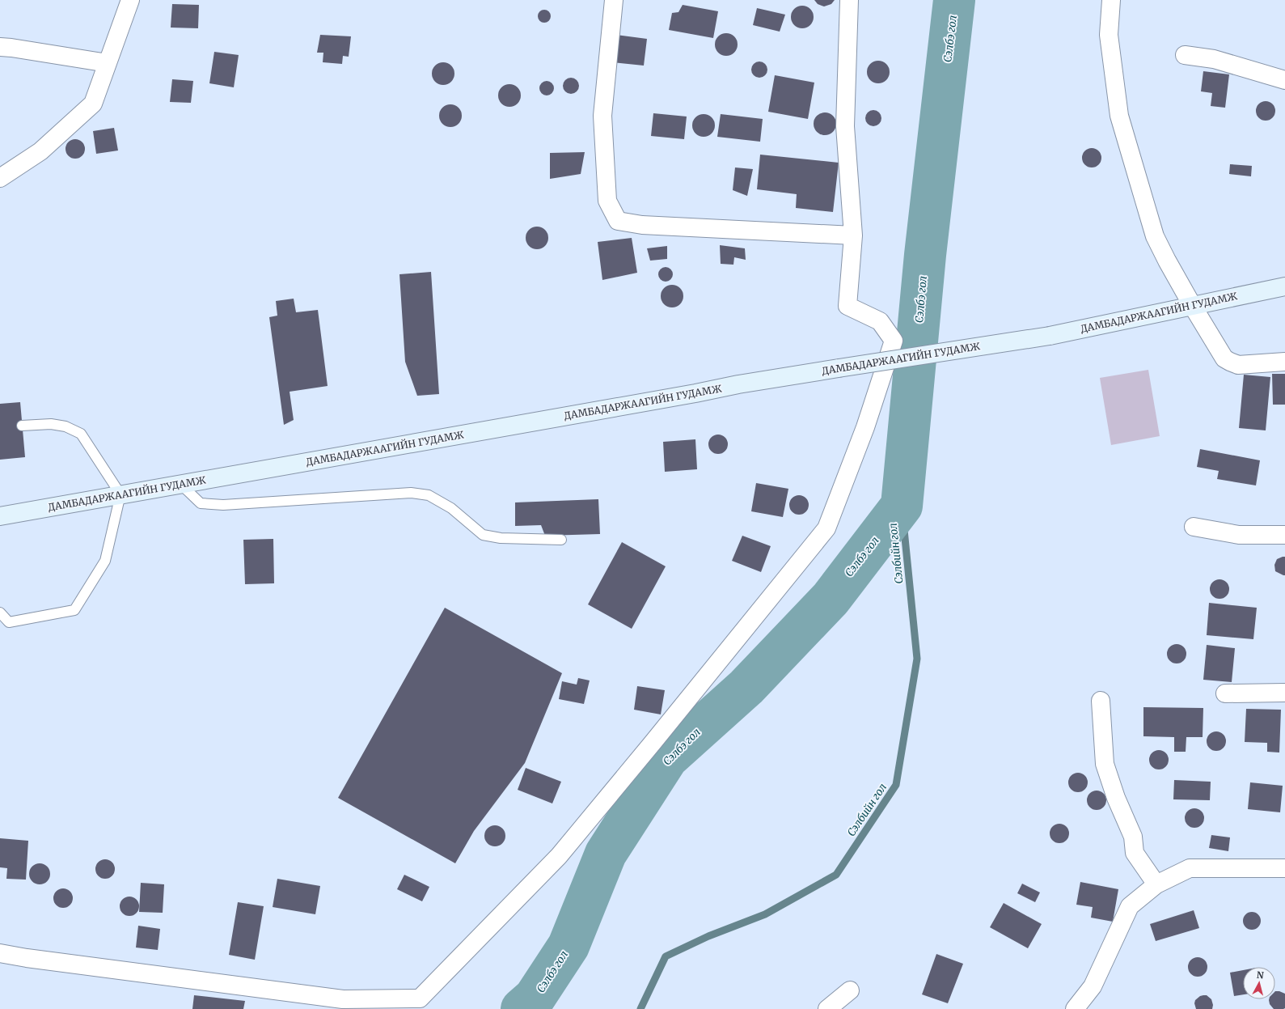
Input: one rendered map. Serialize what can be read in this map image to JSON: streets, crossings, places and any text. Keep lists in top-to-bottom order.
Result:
{
  "streets": {
    "main road": ["ДАМБАДАРЖААГИЙН ГУДАМЖ"]
  },
  "water": ["Сэлбэ гол", "Сэлбийн гол"],
  "north": "top"
}
